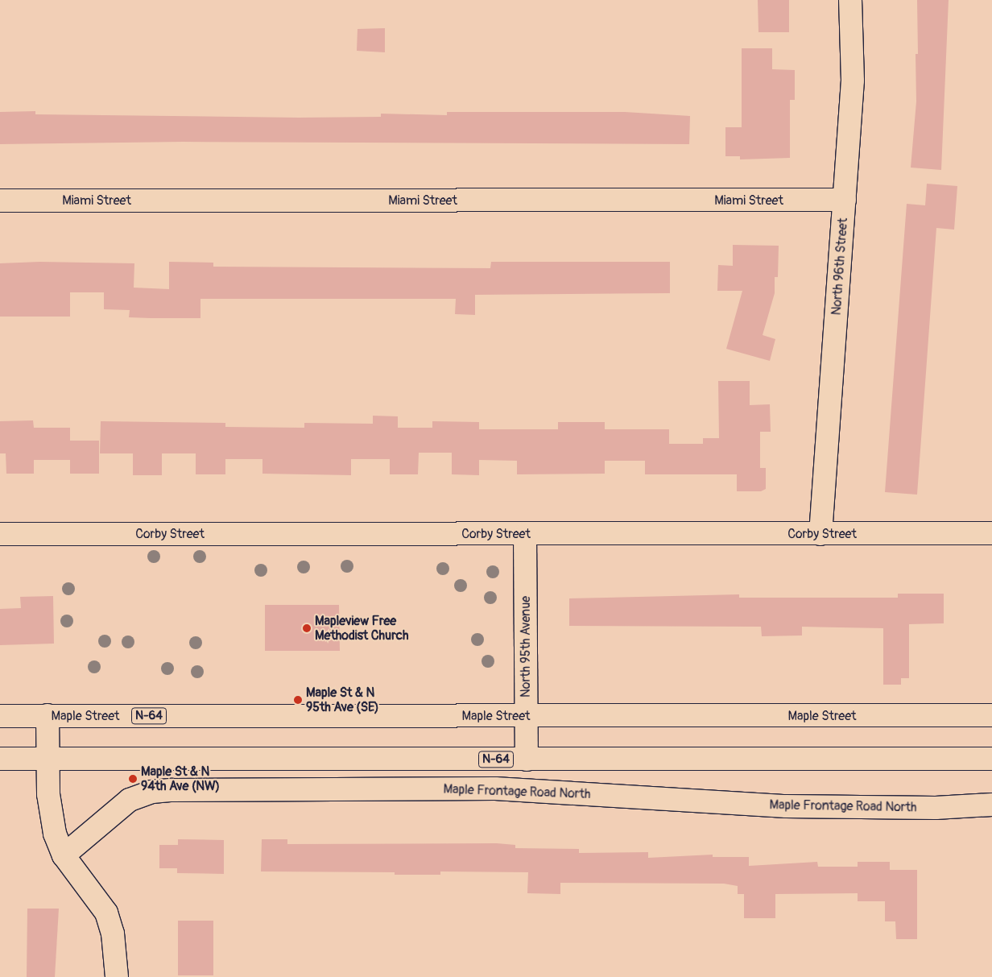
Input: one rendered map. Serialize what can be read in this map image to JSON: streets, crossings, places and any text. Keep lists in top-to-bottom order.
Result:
{
  "streets": {
    "street": [
      "Miami Street",
      "North 96th Street",
      "Corby Street",
      "North 95th Avenue",
      "Maple Street",
      "N-64",
      "Maple Frontage Road North"
    ]
  },
  "crossings": [
    ["Miami Street", "North 96th Street"],
    ["North 96th Street", "Corby Street"],
    ["Corby Street", "North 95th Avenue"],
    ["North 95th Avenue", "Maple Street"],
    ["North 95th Avenue", "N-64"]
  ],
  "places": ["Mapleview Free Methodist Church", "Maple St & N 95th Ave (SE)", "Maple St & N 94th Ave (NW)"]
}
